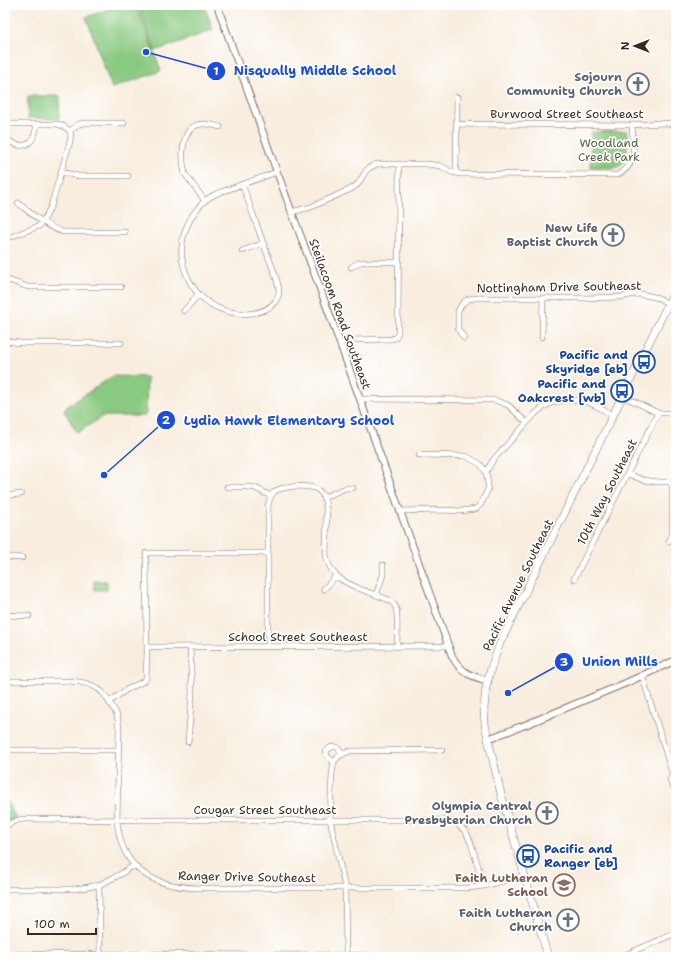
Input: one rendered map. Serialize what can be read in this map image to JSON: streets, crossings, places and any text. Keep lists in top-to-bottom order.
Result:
{
  "streets": {
    "main road": ["Pacific Avenue Southeast"],
    "street": [
      "Burwood Street Southeast",
      "Nottingham Drive Southeast",
      "Steilacoom Road Southeast",
      "10th Way Southeast",
      "School Street Southeast",
      "Cougar Street Southeast",
      "Ranger Drive Southeast"
    ]
  },
  "crossings": [
    ["Nottingham Drive Southeast", "Pacific Avenue Southeast"],
    ["Steilacoom Road Southeast", "Pacific Avenue Southeast"],
    ["Steilacoom Road Southeast", "School Street Southeast"],
    ["Pacific Avenue Southeast", "Ranger Drive Southeast"],
    ["Cougar Street Southeast", "Ranger Drive Southeast"]
  ],
  "parks": ["Woodland Creek Park"],
  "places": {
    "other": ["Nisqually Middle School", "Lydia Hawk Elementary School", "Union Mills"],
    "church": [
      "Sojourn Community Church",
      "New Life Baptist Church",
      "Olympia Central Presbyterian Church",
      "Faith Lutheran Church"
    ],
    "bus stop": ["Pacific and Skyridge [eb]", "Pacific and Oakcrest [wb]", "Pacific and Ranger [eb]"],
    "school or university": ["Faith Lutheran School"]
  },
  "scale_bar": "100 m",
  "north": "left"
}
